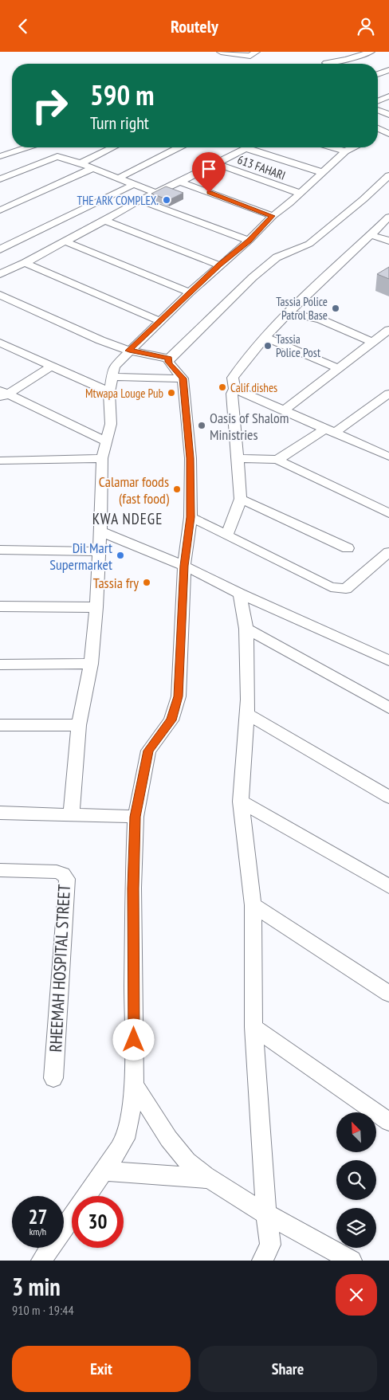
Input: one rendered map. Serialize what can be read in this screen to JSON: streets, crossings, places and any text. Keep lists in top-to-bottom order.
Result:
{
  "streets": {
    "street": ["613 FAHARI", "RHEEMAH HOSPITAL STREET"]
  },
  "districts": ["KWA NDEGE"],
  "places": [
    "THE ARK COMPLEX.",
    "Tassia Police Patrol Base",
    "Tassia Police Post",
    "Calif dishes",
    "Mtwapa Louge Pub",
    "Oasis of Shalom Ministries",
    "Calamar foods (fast food)",
    "Dil Mart Supermarket",
    "Tassia fry"
  ],
  "north": "top left",
  "page": {
    "header": "Routely",
    "turn": ["590 m", "Turn right"],
    "speed": "27 km/h",
    "limit": "30",
    "heading": ["3 min", "910 m · 19:44"],
    "buttons": ["Exit", "Share"]
  }
}
